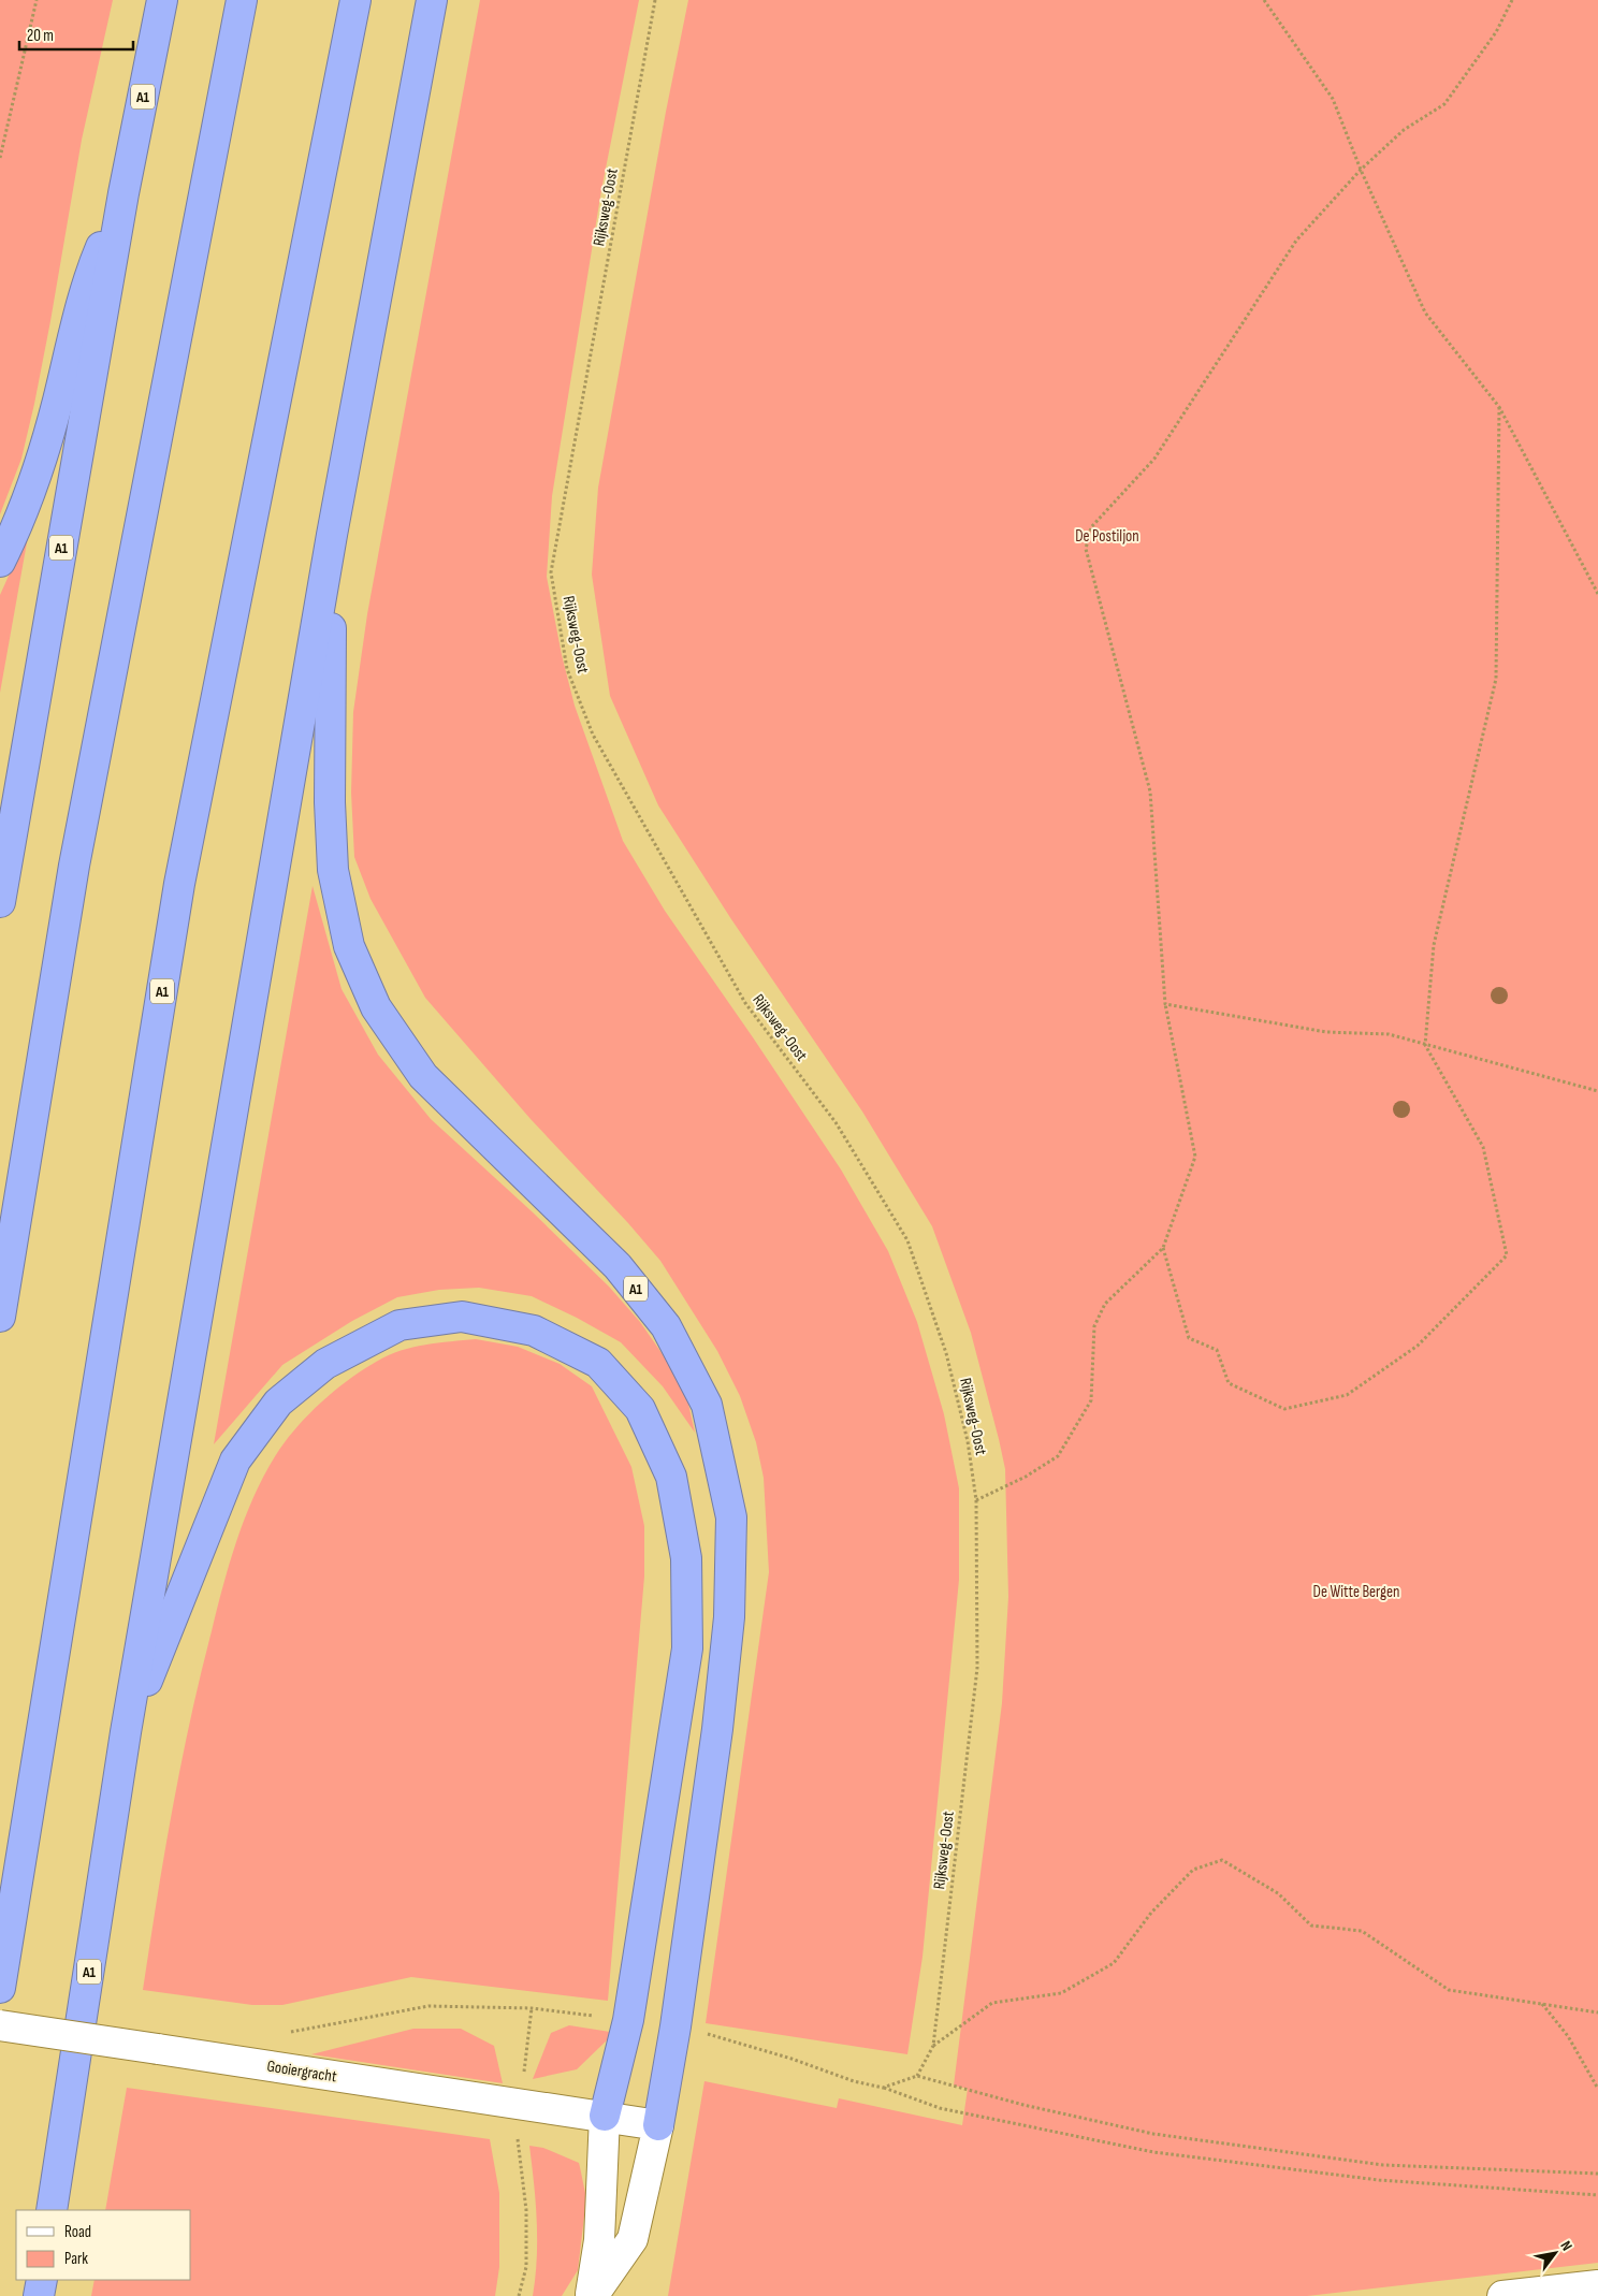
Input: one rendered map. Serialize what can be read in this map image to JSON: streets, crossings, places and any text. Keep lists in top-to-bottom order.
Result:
{
  "streets": {
    "highway": ["A1"],
    "street": ["Gooiergracht"],
    "path": ["Rijksweg-Oost"]
  },
  "crossings": [
    ["A1", "Gooiergracht"]
  ],
  "parks": ["De Postiljon", "De Witte Bergen"],
  "legend": ["Road", "Park"],
  "scale_bar": "20 m",
  "north": "top right"
}
